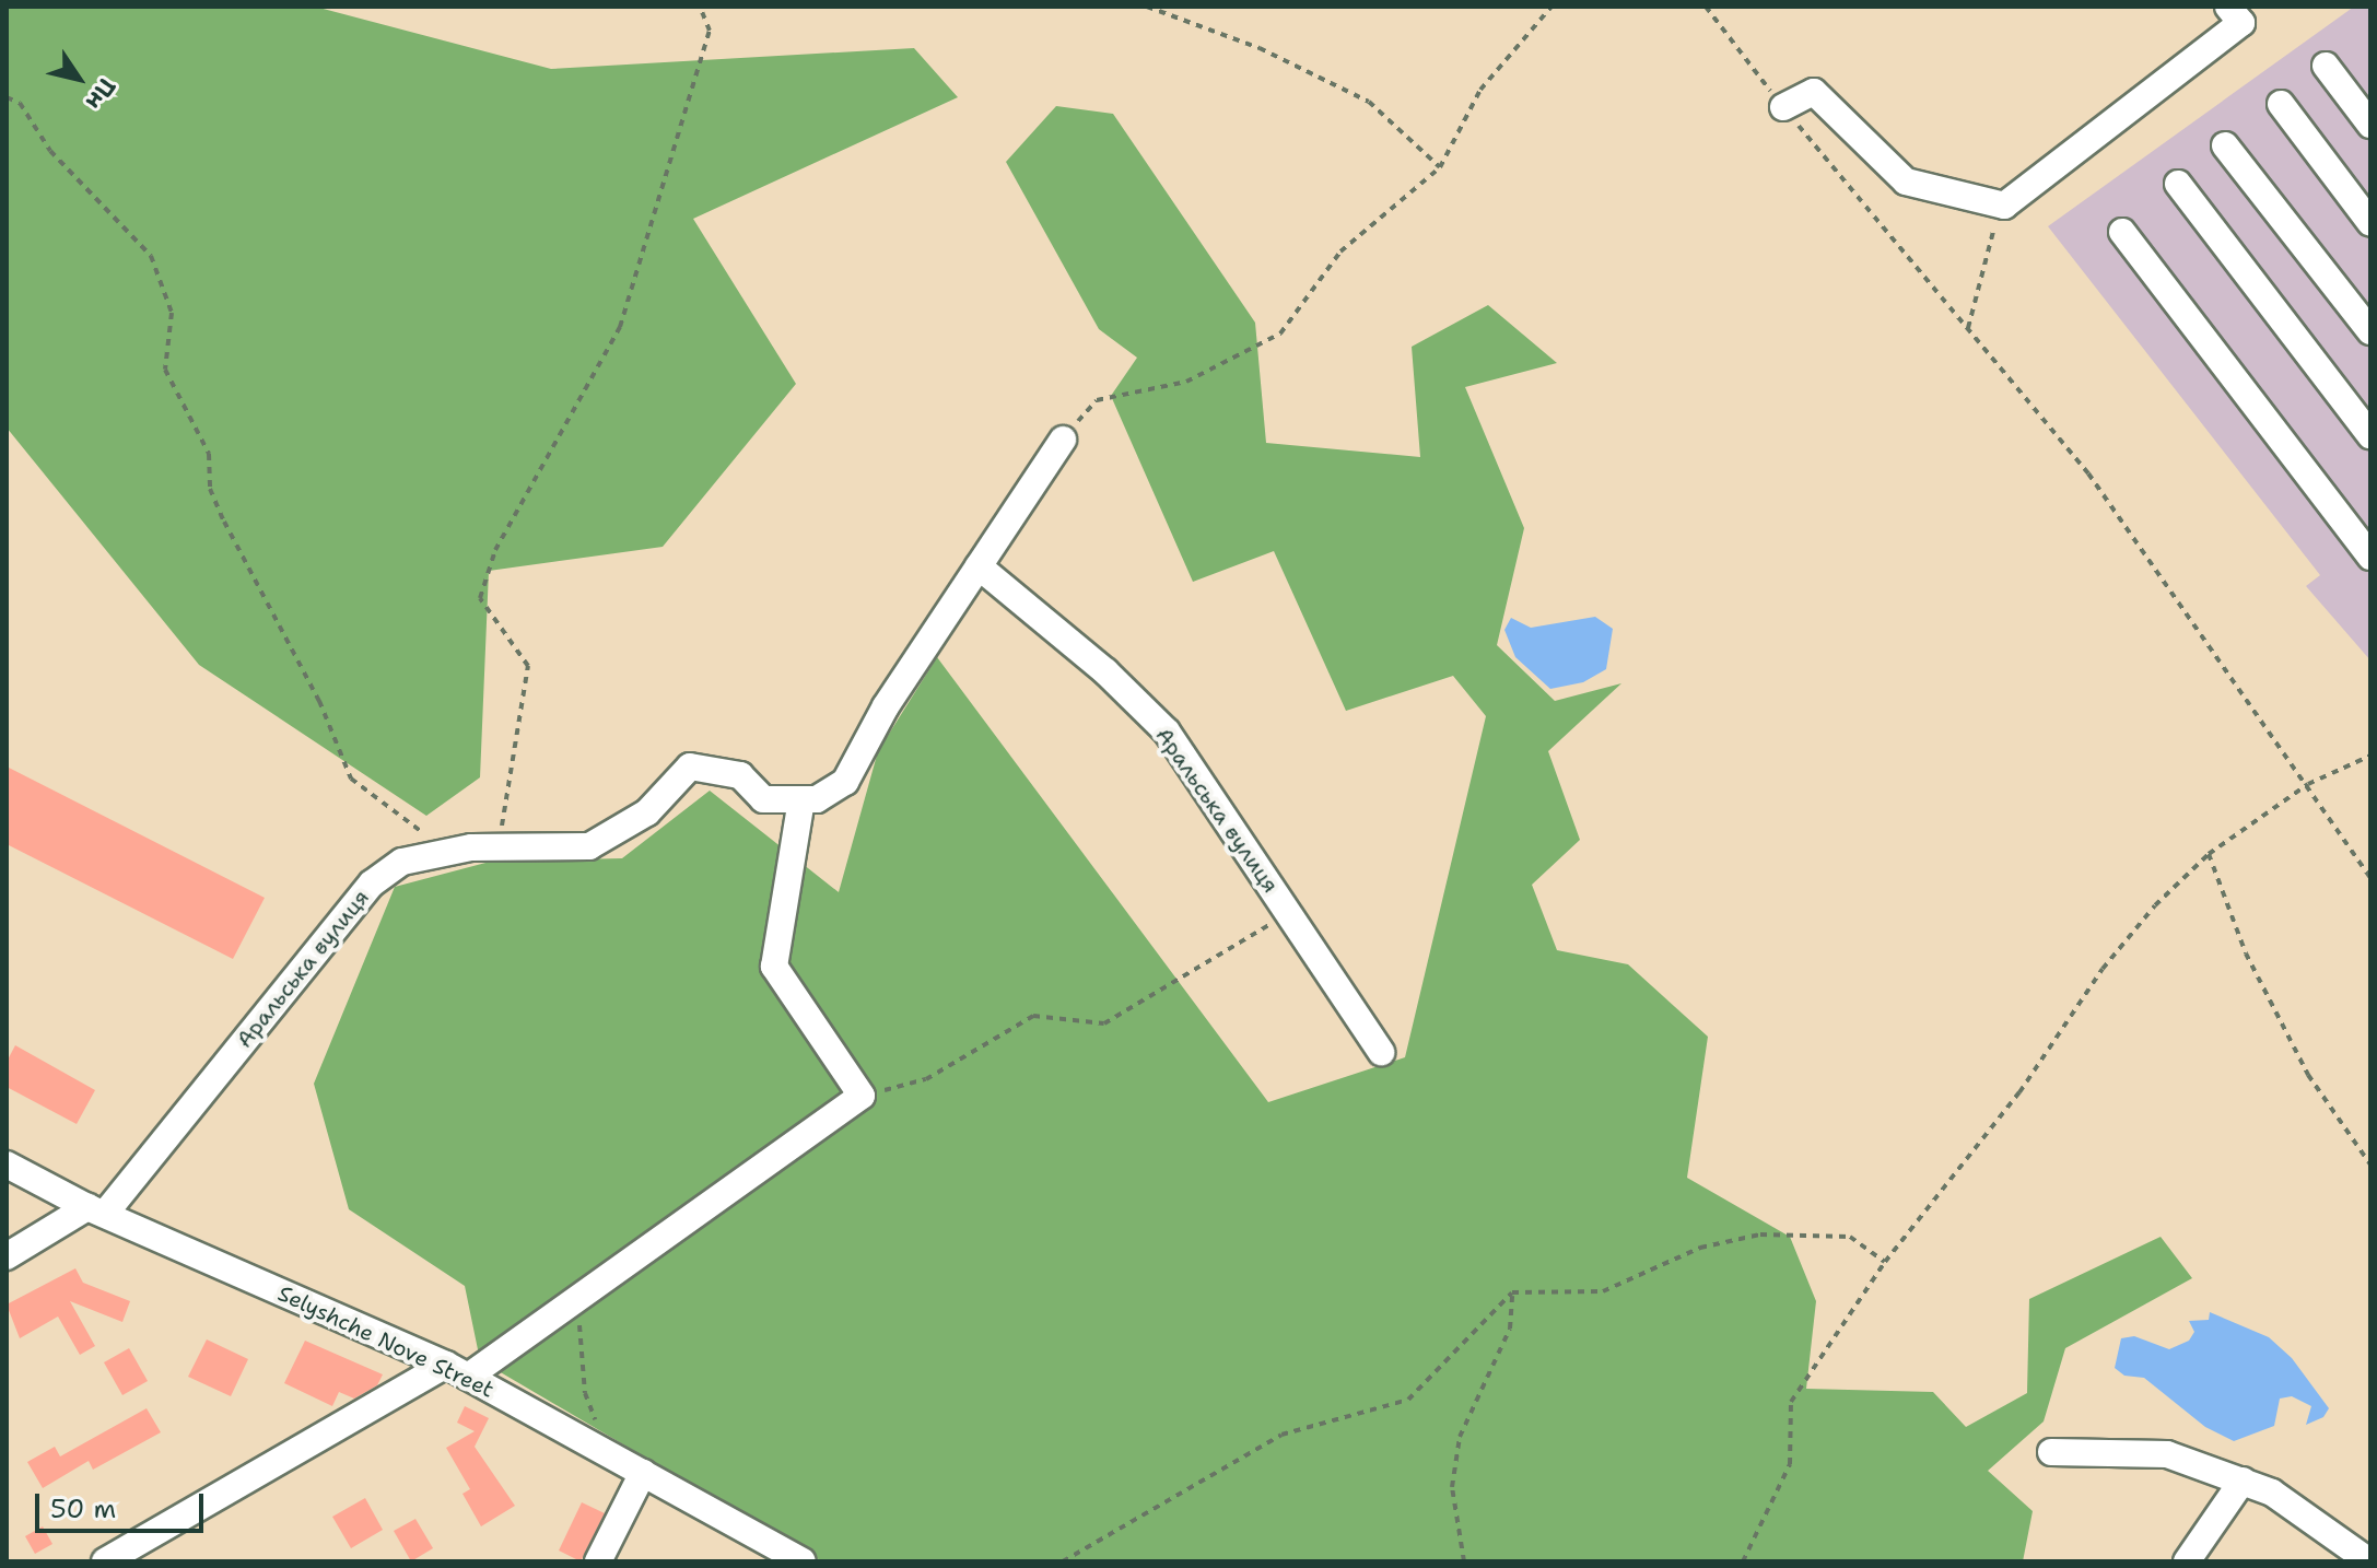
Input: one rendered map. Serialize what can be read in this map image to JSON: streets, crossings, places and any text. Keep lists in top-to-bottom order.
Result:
{
  "streets": {
    "street": ["Аральська вулиця", "Selyshche Nove Street"]
  },
  "crossings": [
    ["Аральська вулиця", "Selyshche Nove Street"]
  ],
  "scale_bar": "50 m",
  "north": "bottom right"
}
